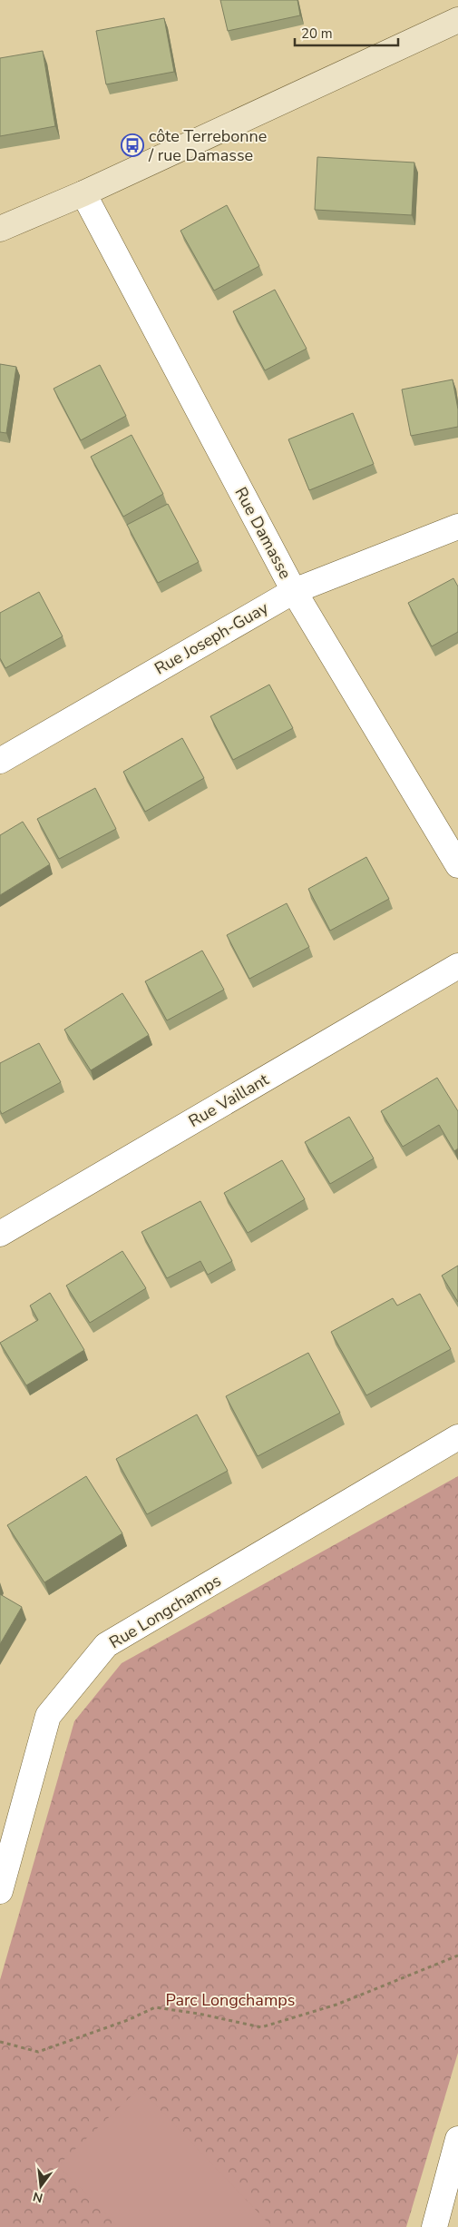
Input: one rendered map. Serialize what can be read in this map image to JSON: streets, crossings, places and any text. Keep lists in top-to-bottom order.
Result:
{
  "streets": {
    "street": [
      "Rue Damasse",
      "Rue Joseph-Guay",
      "Rue Vaillant",
      "Rue Longchamps"
    ]
  },
  "crossings": [
    ["Rue Damasse", "Rue Joseph-Guay"]
  ],
  "parks": ["Parc Longchamps"],
  "places": {
    "bus stop": ["côte Terrebonne / rue Damasse"]
  },
  "scale_bar": "20 m",
  "north": "bottom"
}
